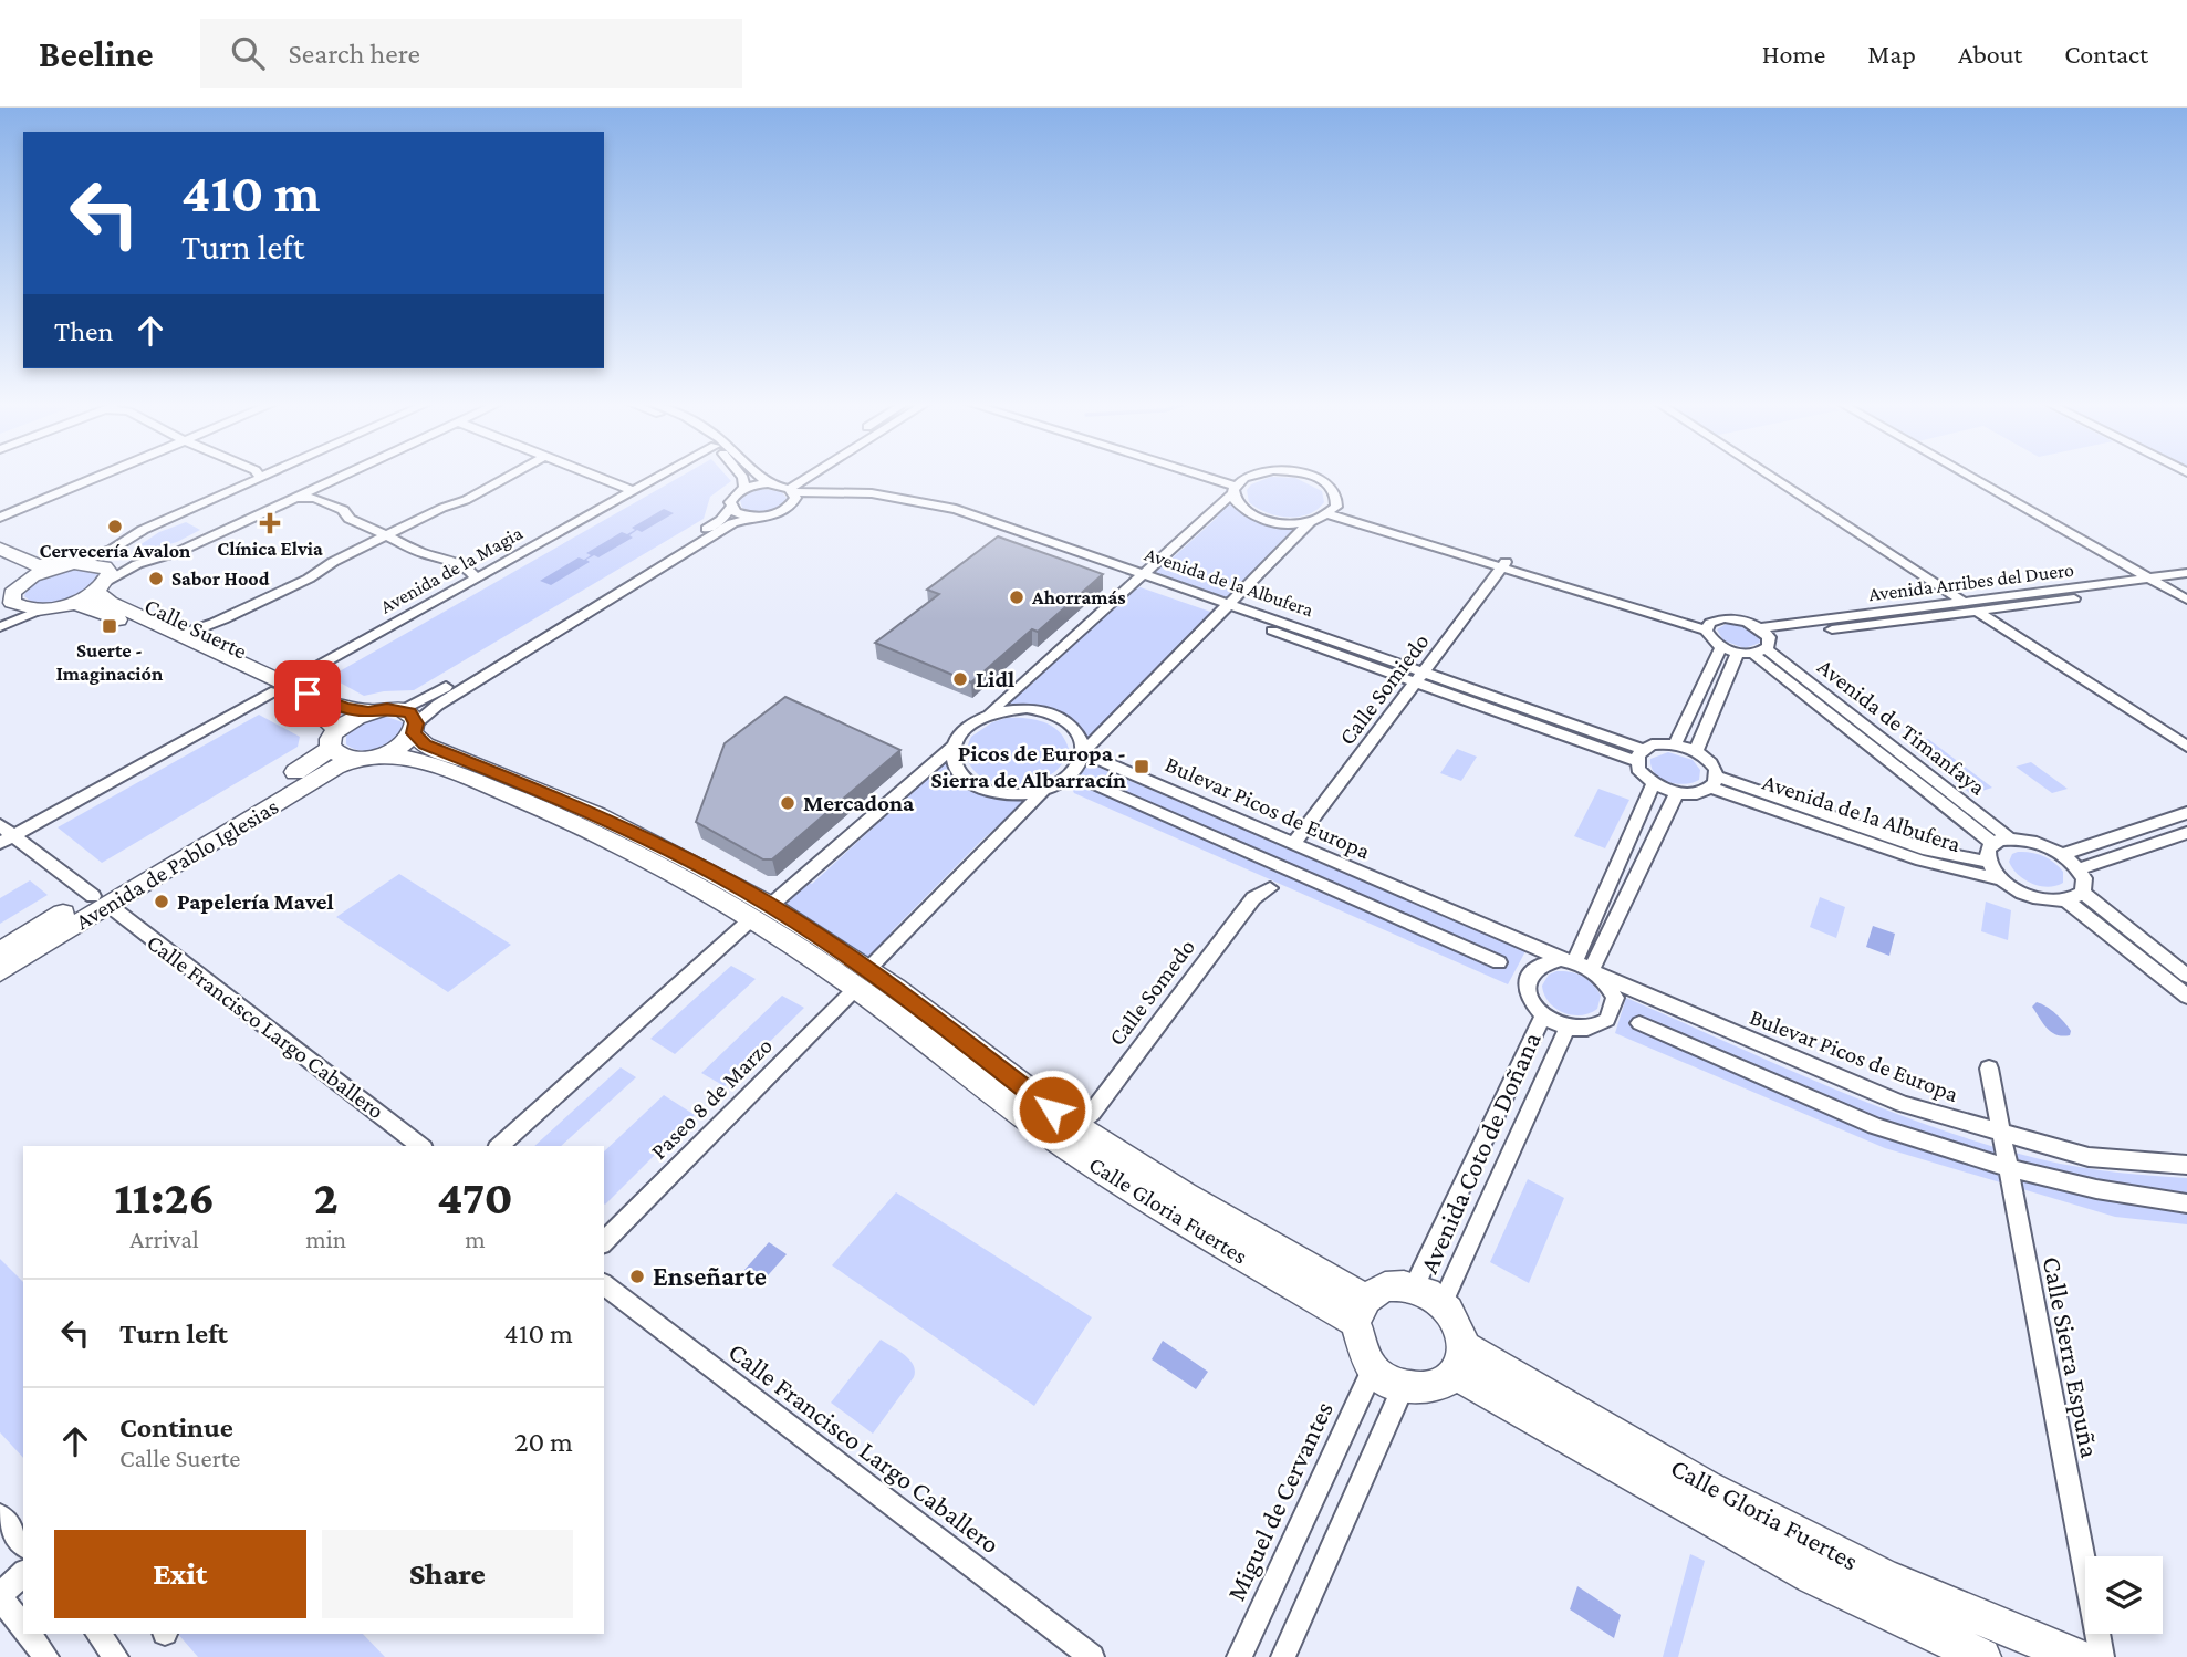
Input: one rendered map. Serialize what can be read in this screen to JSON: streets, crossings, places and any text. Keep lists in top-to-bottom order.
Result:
{
  "streets": {
    "main road": ["Calle Suerte", "Avenida de Pablo Iglesias", "Calle Gloria Fuertes"],
    "street": [
      "Avenida de la Magia",
      "Avenida de la Albufera",
      "Avenida Arribes del Duero",
      "Calle Somiedo",
      "Avenida de Timanfaya",
      "Bulevar Picos de Europa",
      "Calle Somedo",
      "Calle Francisco Largo Caballero",
      "Paseo 8 de Marzo",
      "Avenida Coto de Doñana",
      "Calle Sierra Espuña",
      "Miguel de Cervantes"
    ]
  },
  "crossings": [
    ["Avenida de la Magia", "Calle Suerte"],
    ["Avenida de la Magia", "Calle Francisco Largo Caballero"],
    ["Avenida de la Albufera", "Calle Somiedo"],
    ["Avenida Arribes del Duero", "Avenida de Timanfaya"],
    ["Calle Suerte", "Avenida de Pablo Iglesias"],
    ["Calle Somiedo", "Bulevar Picos de Europa"],
    ["Bulevar Picos de Europa", "Paseo 8 de Marzo"],
    ["Bulevar Picos de Europa", "Avenida Coto de Doñana"],
    ["Bulevar Picos de Europa", "Calle Sierra Espuña"],
    ["Avenida de Pablo Iglesias", "Calle Francisco Largo Caballero"],
    ["Avenida de Pablo Iglesias", "Calle Gloria Fuertes"],
    ["Calle Somedo", "Calle Gloria Fuertes"],
    ["Paseo 8 de Marzo", "Calle Gloria Fuertes"],
    ["Avenida Coto de Doñana", "Calle Gloria Fuertes"],
    ["Avenida Coto de Doñana", "Miguel de Cervantes"],
    ["Calle Gloria Fuertes", "Miguel de Cervantes"]
  ],
  "places": {
    "health": ["Clínica Elvia"],
    "other": [
      "Cervecería Avalon",
      "Sabor Hood",
      "Ahorramás",
      "Lidl",
      "Mercadona",
      "Papelería Mavel",
      "Enseñarte"
    ],
    "transit": ["Suerte - Imaginación", "Picos de Europa - Sierra de Albarracín"]
  },
  "page": {
    "header": "Beeline",
    "search": "Search here",
    "nav": [
      "Home",
      "Map",
      "About",
      "Contact"
    ],
    "turn": ["410 m", "Turn left"],
    "then": "Then",
    "eta": [
      "11:26",
      "Arrival",
      "2",
      "min",
      "470",
      "m"
    ],
    "list": [
      {
        "name": "Turn left",
        "value": "410 m"
      },
      {
        "name": "Continue",
        "note": "Calle Suerte",
        "value": "20 m"
      }
    ],
    "buttons": ["Exit", "Share"]
  }
}
